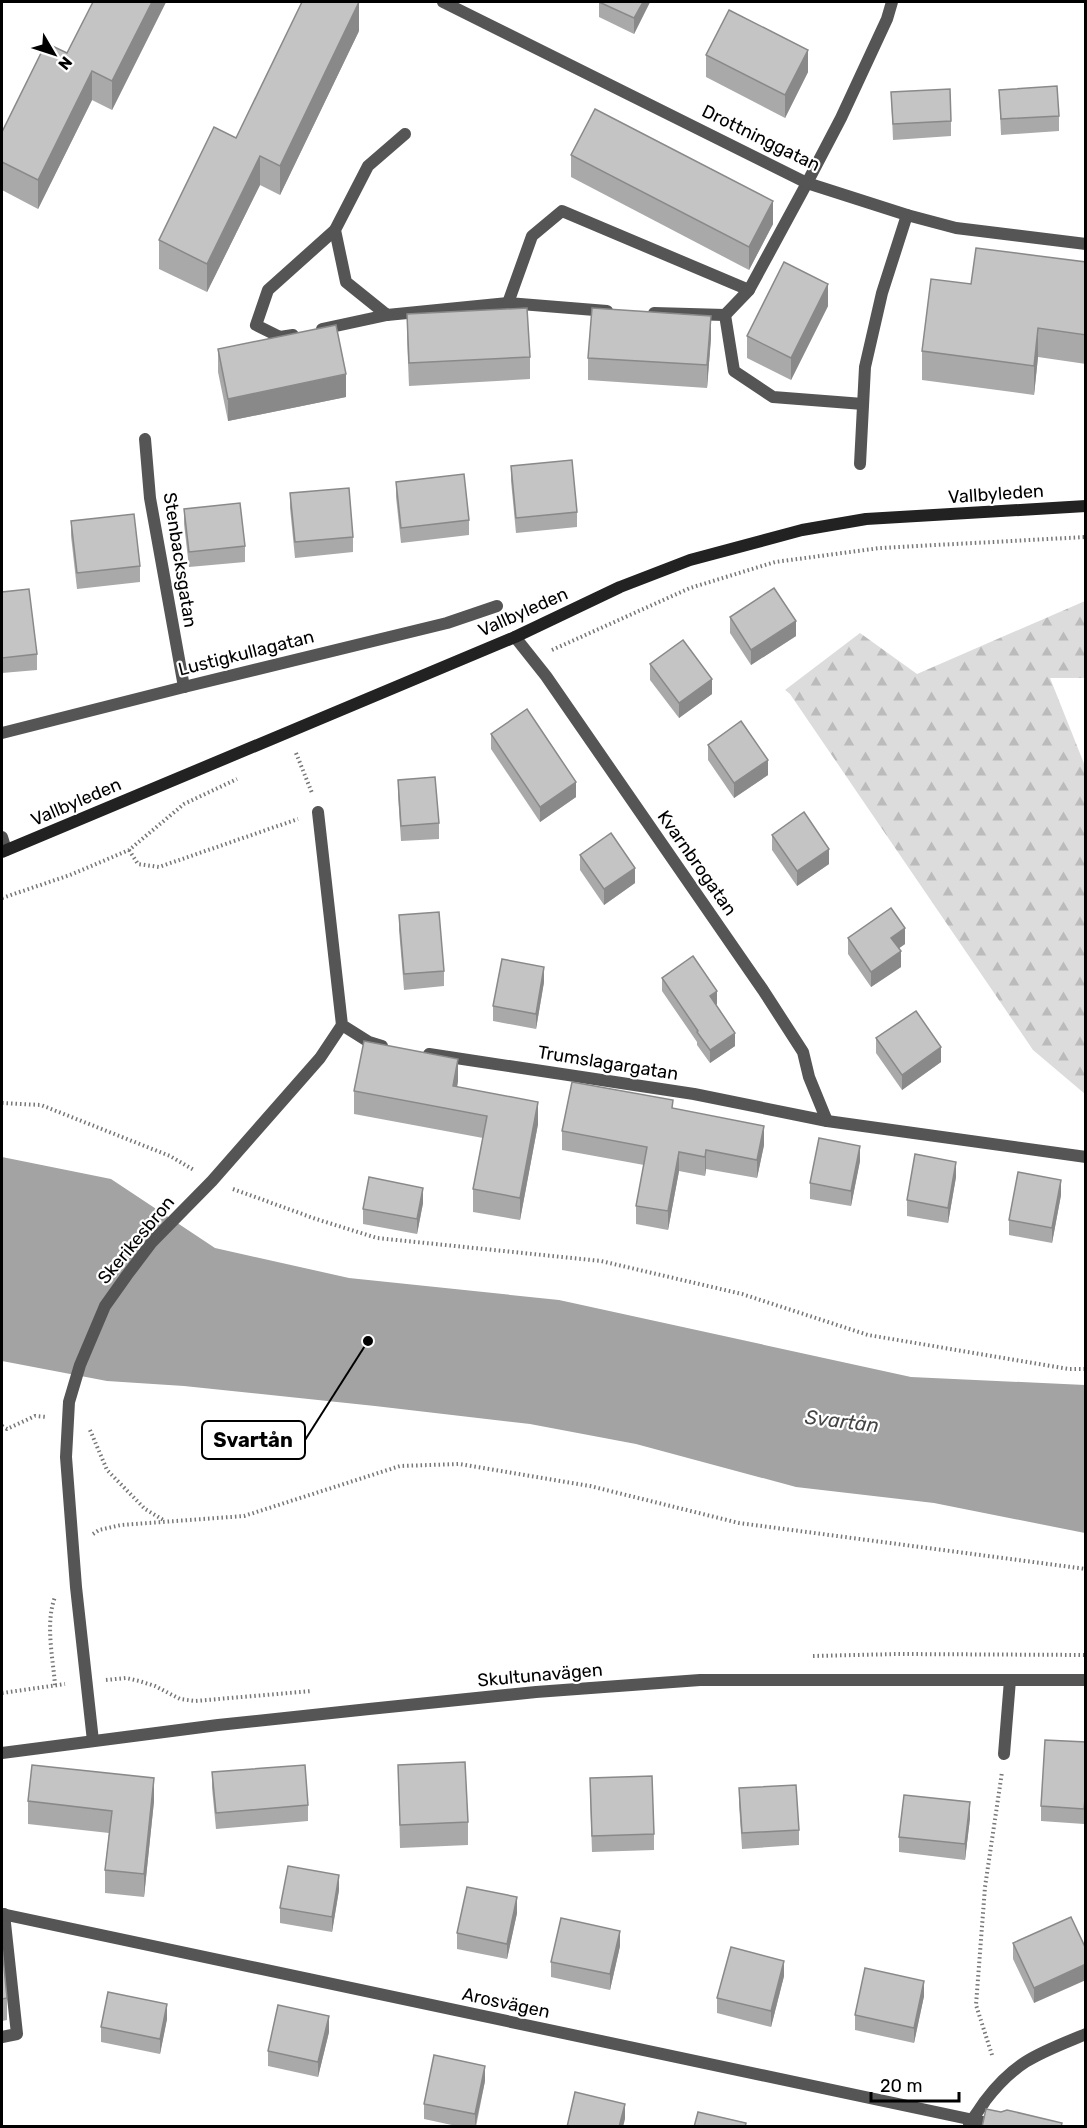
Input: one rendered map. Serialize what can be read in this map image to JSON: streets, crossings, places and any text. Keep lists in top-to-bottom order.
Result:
{
  "streets": {
    "main road": ["Vallbyleden"],
    "street": [
      "Drottninggatan",
      "Stenbacksgatan",
      "Lustigkullagatan",
      "Kvarnbrogatan",
      "Trumslagargatan",
      "Skerikesbron",
      "Skultunavägen",
      "Arosvägen"
    ]
  },
  "crossings": [
    ["Vallbyleden", "Kvarnbrogatan"],
    ["Stenbacksgatan", "Lustigkullagatan"],
    ["Kvarnbrogatan", "Trumslagargatan"],
    ["Skerikesbron", "Skultunavägen"]
  ],
  "water": ["Svartån"],
  "places": ["Svartån"],
  "scale_bar": "20 m",
  "north": "bottom right"
}
